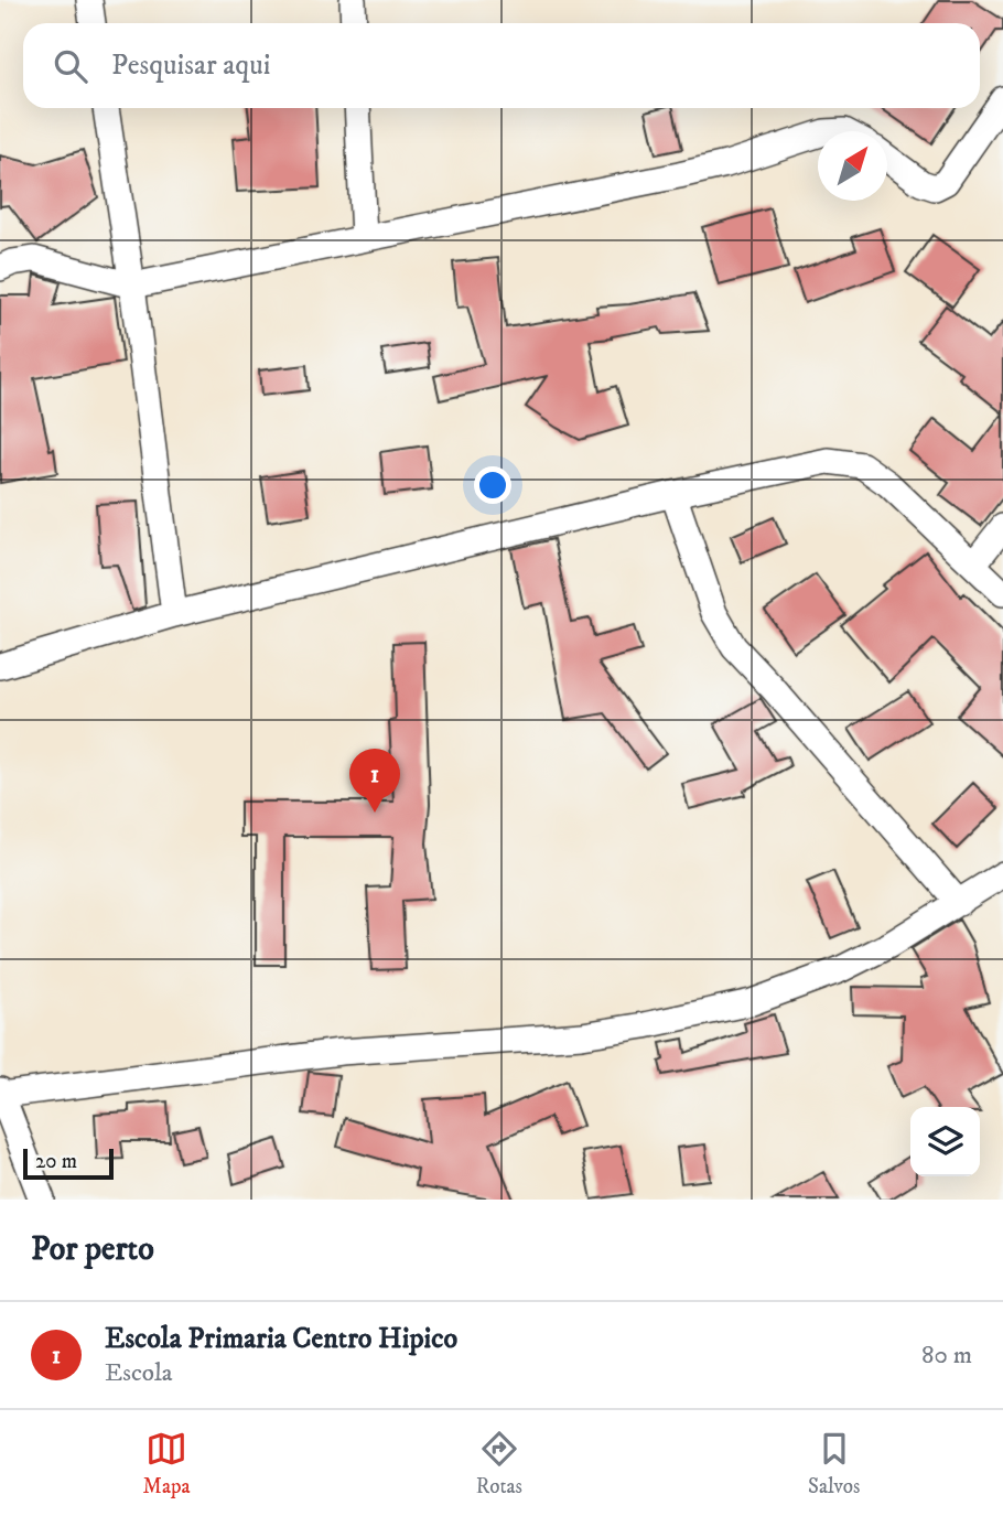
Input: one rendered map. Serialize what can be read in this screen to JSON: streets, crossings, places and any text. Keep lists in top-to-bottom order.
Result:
{
  "scale_bar": "20 m",
  "north": "top right",
  "page": {
    "search": "Pesquisar aqui",
    "pins": "1",
    "scale": "20 m",
    "heading": "Por perto",
    "list": [
      {
        "mark": "1",
        "name": "Escola Primaria Centro Hipico",
        "note": "Escola",
        "value": "80 m"
      }
    ],
    "nav": ["Mapa", "Rotas", "Salvos"]
  }
}
